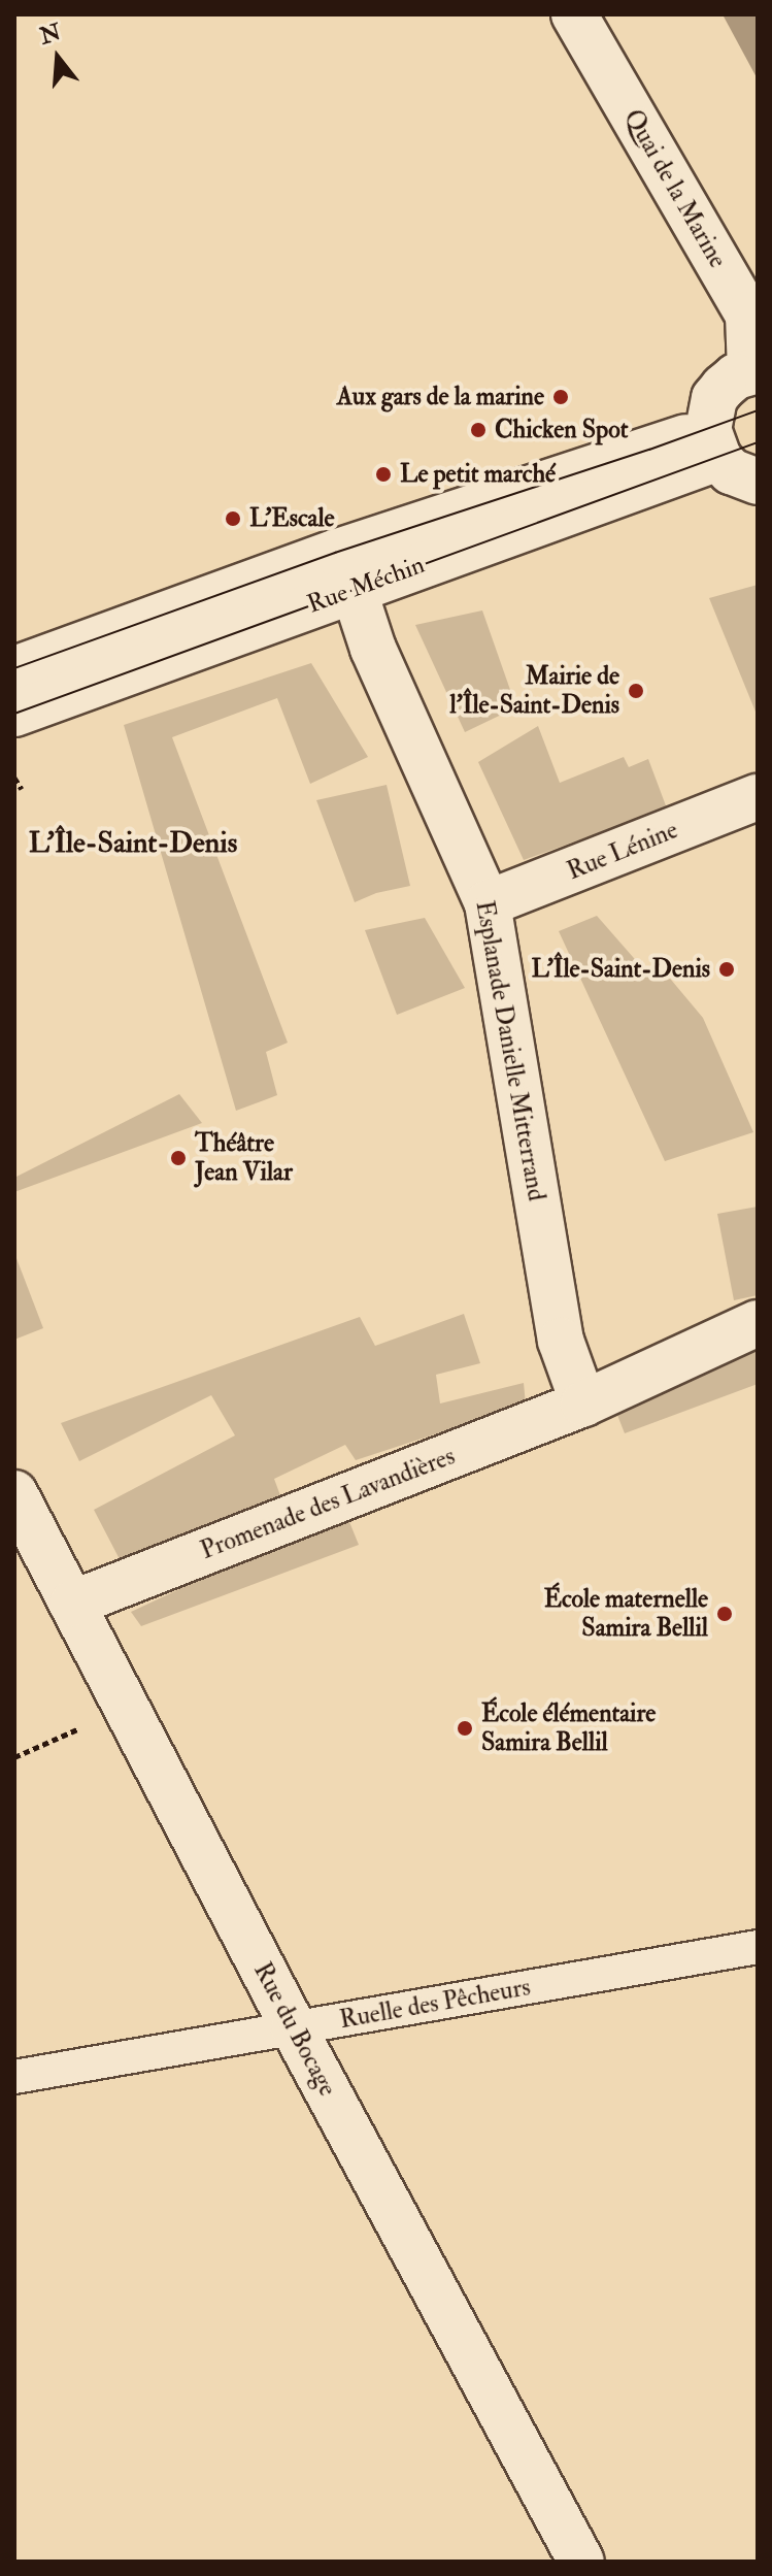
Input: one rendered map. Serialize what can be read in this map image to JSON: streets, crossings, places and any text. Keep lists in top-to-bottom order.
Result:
{
  "streets": {
    "street": [
      "Quai de la Marine",
      "Rue Méchin",
      "Rue Lénine",
      "Esplanade Danielle Mitterrand",
      "Promenade des Lavandières",
      "Rue du Bocage"
    ],
    "lane": ["Ruelle des Pêcheurs"]
  },
  "crossings": [
    ["Rue Méchin", "Esplanade Danielle Mitterrand"],
    ["Rue Lénine", "Esplanade Danielle Mitterrand"],
    ["Esplanade Danielle Mitterrand", "Promenade des Lavandières"],
    ["Promenade des Lavandières", "Rue du Bocage"],
    ["Ruelle des Pêcheurs", "Rue du Bocage"]
  ],
  "districts": ["L'Île-Saint-Denis"],
  "places": [
    "Aux gars de la marine",
    "Chicken Spot",
    "Le petit marché",
    "L'Escale",
    "Mairie de l'Île-Saint-Denis",
    "L'Île-Saint-Denis",
    "Théâtre Jean Vilar",
    "École maternelle Samira Bellil",
    "École élémentaire Samira Bellil"
  ],
  "north": "top"
}
